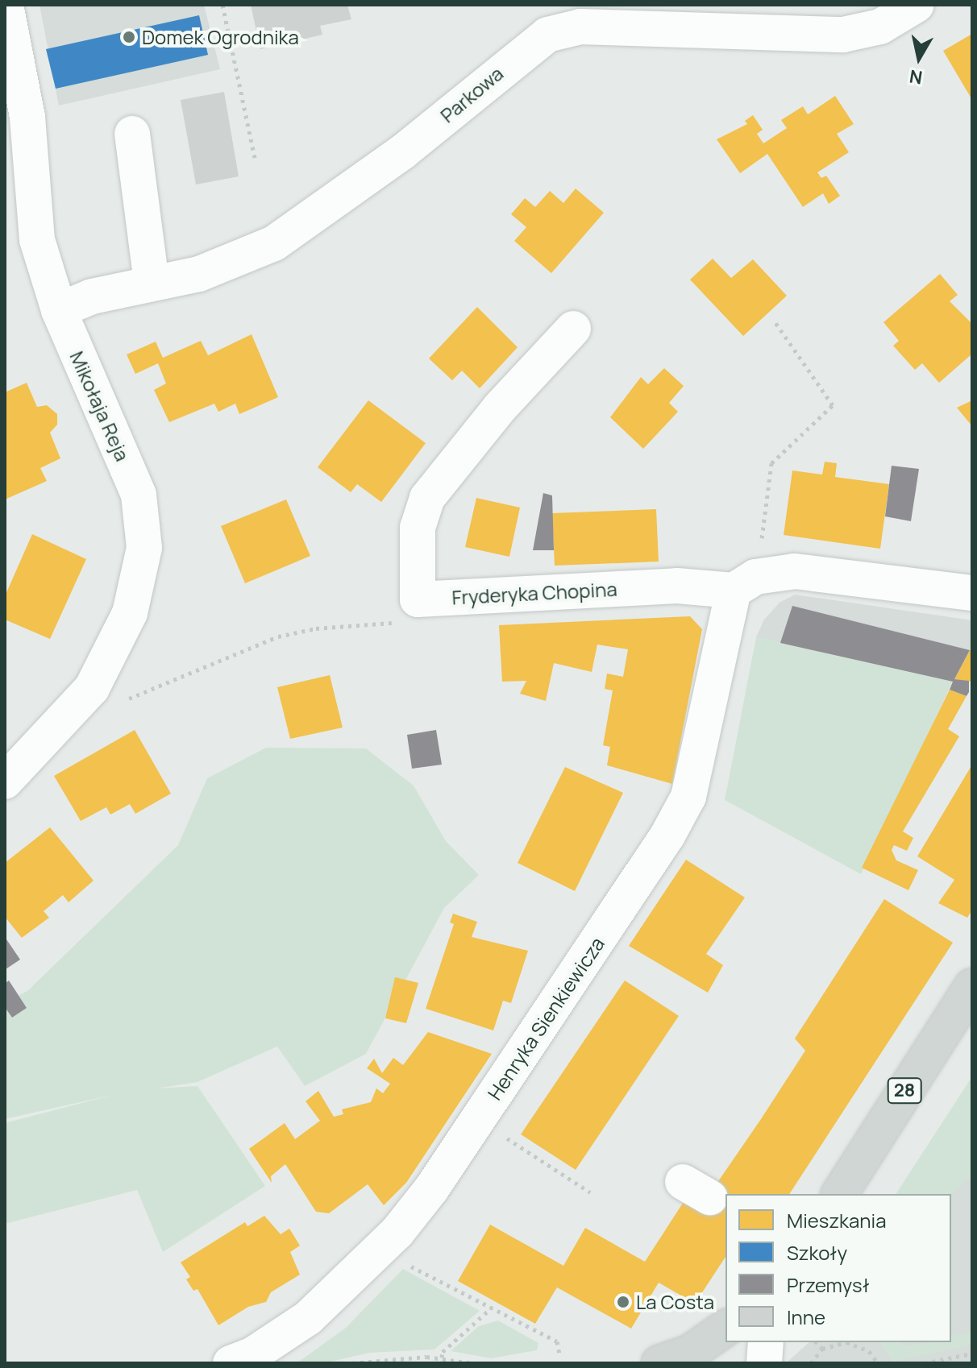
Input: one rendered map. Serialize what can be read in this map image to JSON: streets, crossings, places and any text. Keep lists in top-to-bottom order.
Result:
{
  "streets": {
    "main road": ["28"],
    "street": [
      "Parkowa",
      "Mikołaja Reja",
      "Fryderyka Chopina",
      "Henryka Sienkiewicza"
    ]
  },
  "crossings": [
    ["Parkowa", "Mikołaja Reja"],
    ["Fryderyka Chopina", "Henryka Sienkiewicza"]
  ],
  "places": ["Domek Ogrodnika", "La Costa"],
  "legend": [
    "Mieszkania",
    "Szkoły",
    "Przemysł",
    "Inne"
  ],
  "north": "bottom"
}
